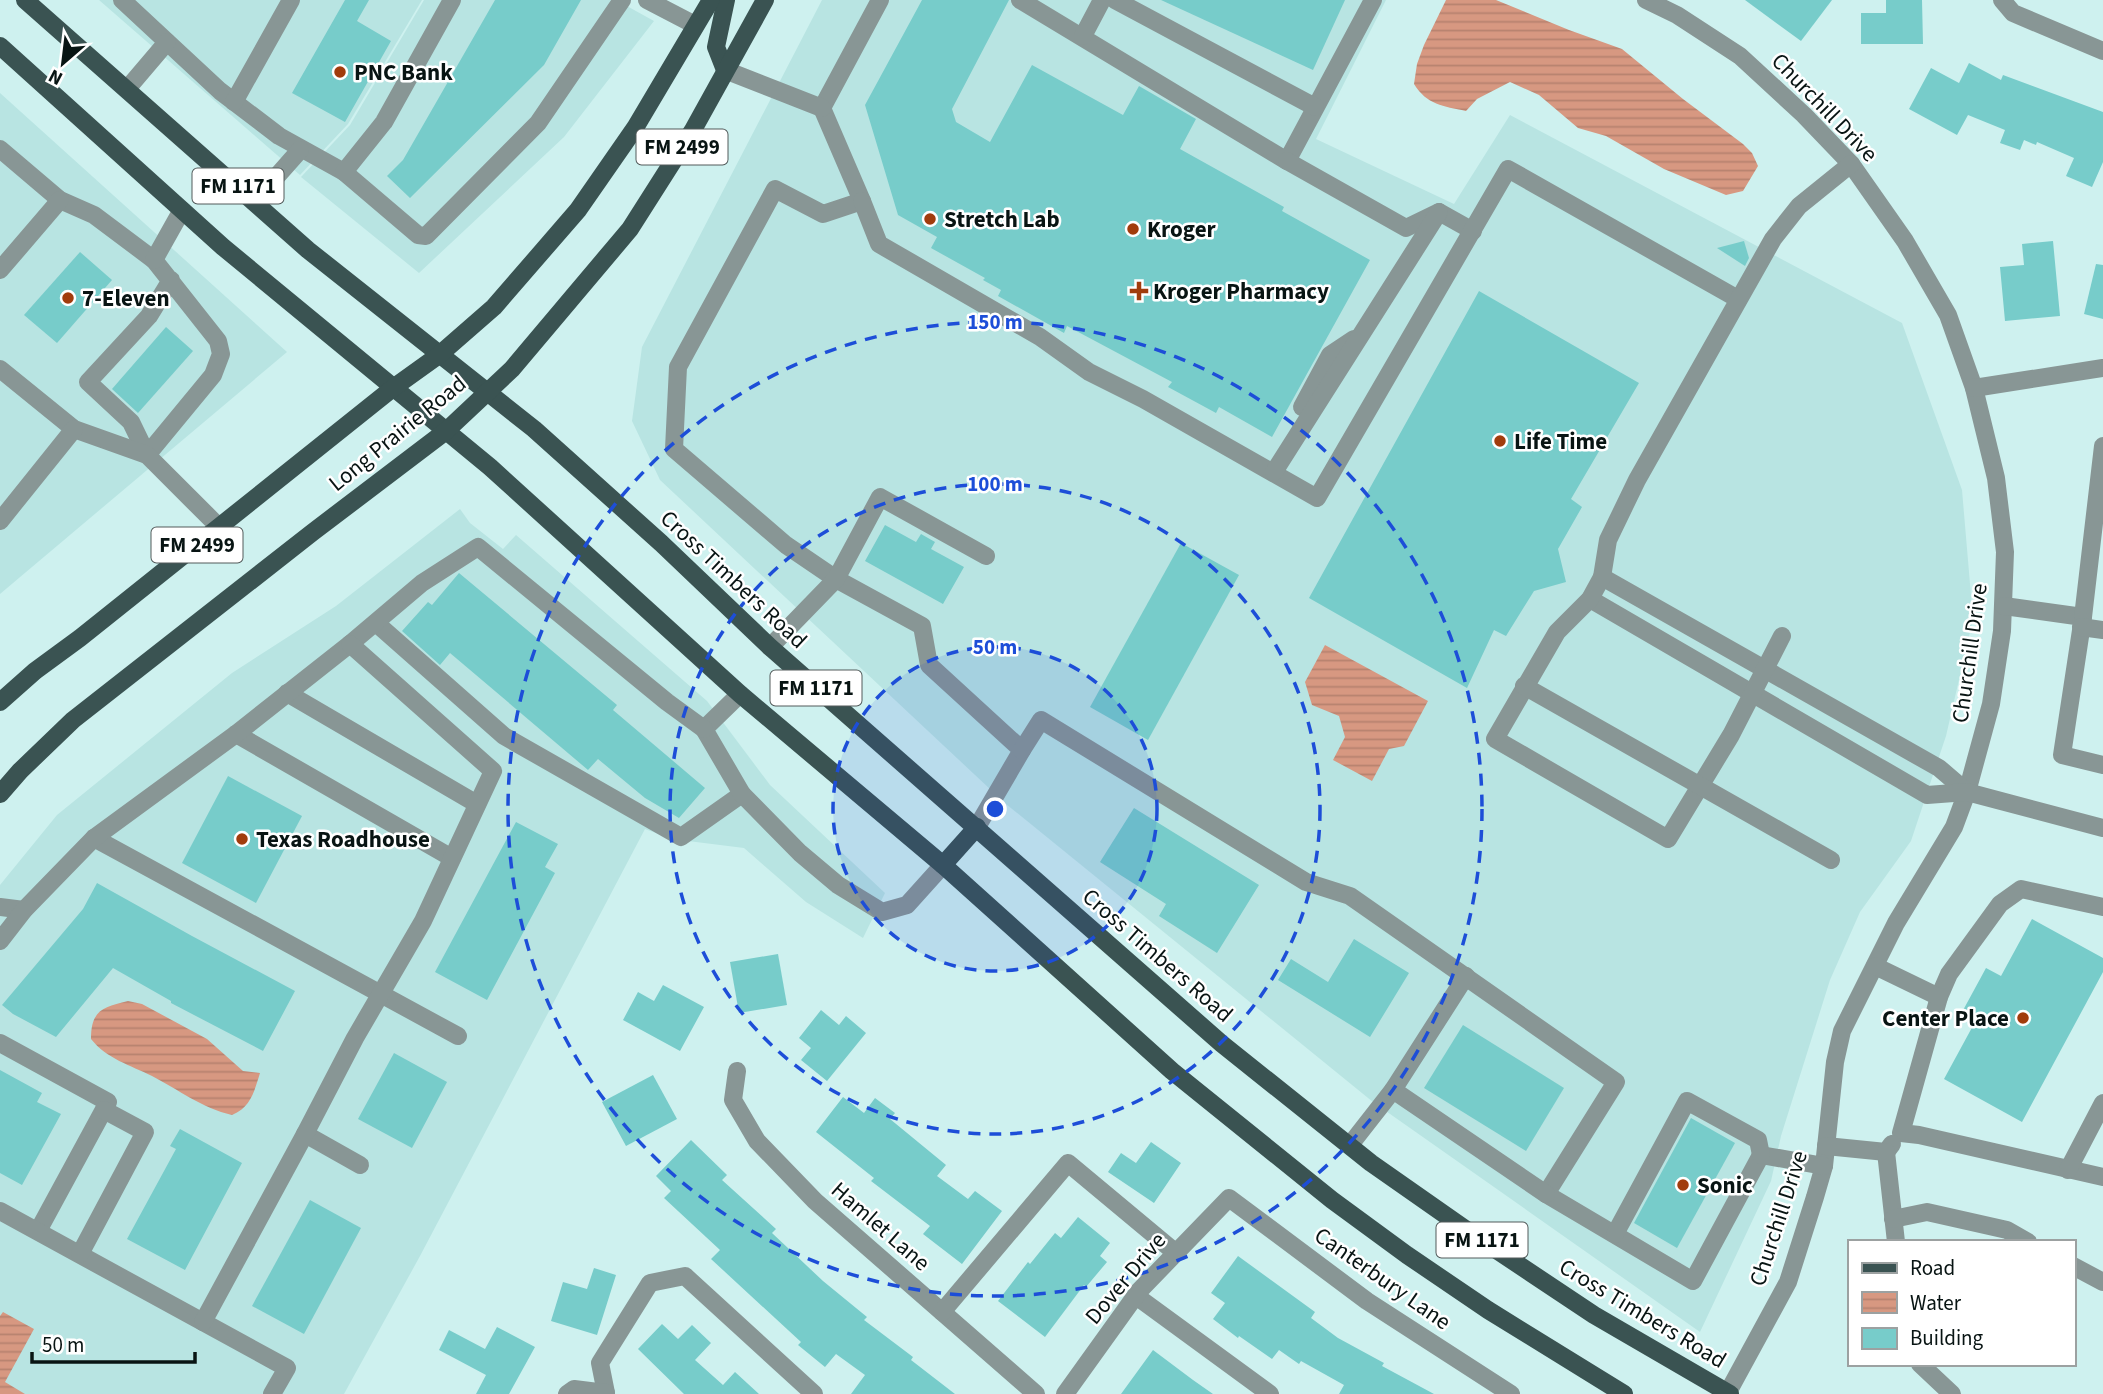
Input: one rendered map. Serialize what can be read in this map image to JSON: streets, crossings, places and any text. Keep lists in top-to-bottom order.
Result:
{
  "streets": {
    "main road": [
      "FM 2499",
      "FM 1171",
      "Long Prairie Road",
      "Cross Timbers Road"
    ],
    "street": [
      "Churchill Drive",
      "Hamlet Lane",
      "Dover Drive",
      "Canterbury Lane"
    ]
  },
  "crossings": [
    ["Churchill Drive", "Cross Timbers Road"],
    ["FM 1171", "Long Prairie Road"],
    ["Long Prairie Road", "Cross Timbers Road"],
    ["Dover Drive", "Canterbury Lane"]
  ],
  "places": {
    "other": [
      "PNC Bank",
      "Stretch Lab",
      "Kroger",
      "7-Eleven",
      "Life Time",
      "Texas Roadhouse",
      "Center Place",
      "Sonic"
    ],
    "health": ["Kroger Pharmacy"]
  },
  "legend": ["Road", "Water", "Building"],
  "scale_bar": "50 m",
  "north": "bottom left",
  "rings": ["150 m", "100 m", "50 m"]
}
